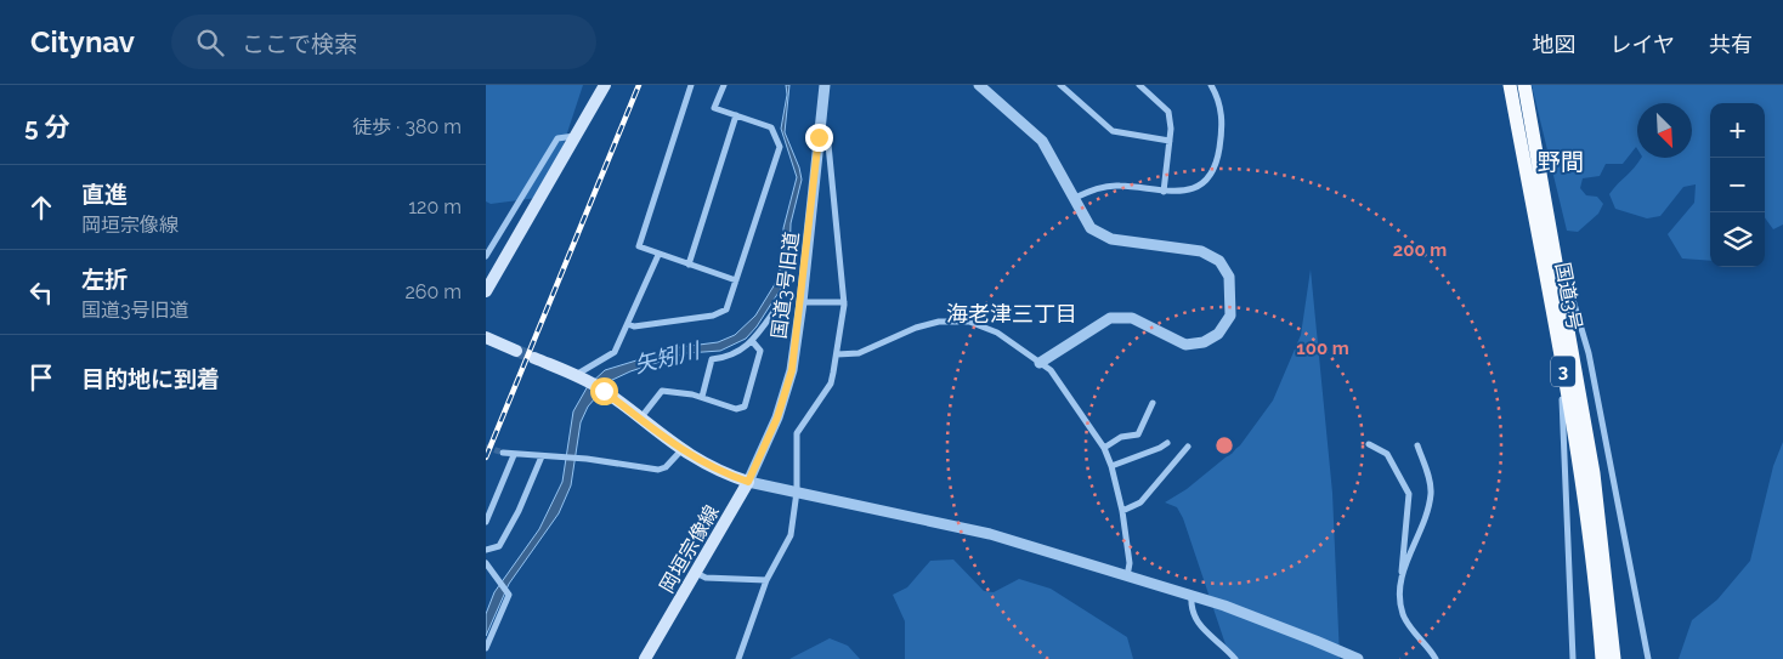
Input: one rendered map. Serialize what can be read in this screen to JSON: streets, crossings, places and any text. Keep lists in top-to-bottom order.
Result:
{
  "streets": {
    "highway": ["国道3号", "3"],
    "main road": ["岡垣宗像線"],
    "street": ["国道3号旧道"]
  },
  "crossings": [
    ["国道3号旧道", "岡垣宗像線"]
  ],
  "districts": ["野間", "海老津三丁目"],
  "water": ["矢矧川"],
  "north": "bottom right",
  "page": {
    "header": "Citynav",
    "search": "ここで検索",
    "nav": ["地図", "レイヤ", "共有"],
    "heading": ["5 分", "徒歩 · 380 m"],
    "map_buttons": ["+", "−"],
    "list": [
      ["直進", "岡垣宗像線", "120 m"],
      ["左折", "国道3号旧道", "260 m"],
      "目的地に到着"
    ]
  },
  "rings": ["200 m", "100 m"]
}
